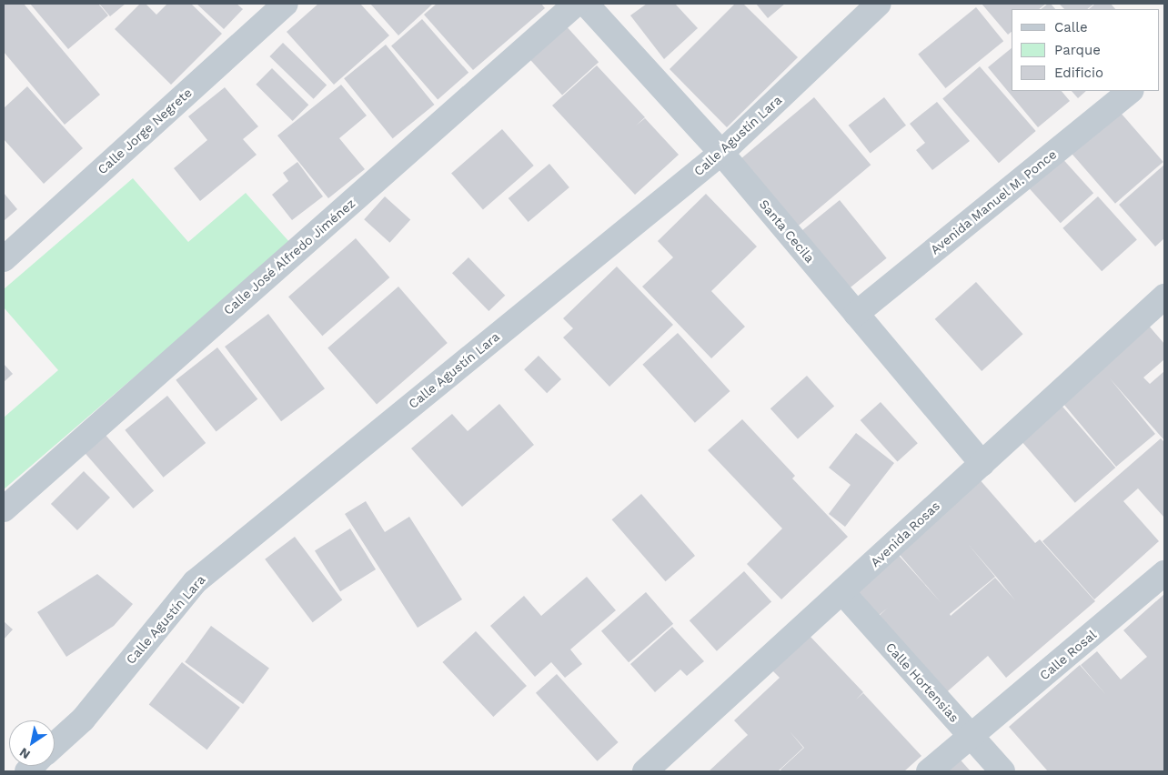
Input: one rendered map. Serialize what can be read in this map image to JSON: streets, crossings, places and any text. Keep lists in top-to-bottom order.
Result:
{
  "streets": {
    "street": [
      "Calle Jorge Negrete",
      "Calle Agustín Lara",
      "Avenida Manuel M. Ponce",
      "Santa Cecila",
      "Calle José Alfredo Jiménez",
      "Avenida Rosas",
      "Calle Rosal",
      "Calle Hortensias"
    ]
  },
  "crossings": [
    ["Calle Agustín Lara", "Santa Cecila"],
    ["Avenida Manuel M. Ponce", "Santa Cecila"],
    ["Santa Cecila", "Avenida Rosas"],
    ["Avenida Rosas", "Calle Hortensias"],
    ["Calle Rosal", "Calle Hortensias"]
  ],
  "legend": ["Calle", "Parque", "Edificio"],
  "north": "bottom left"
}
